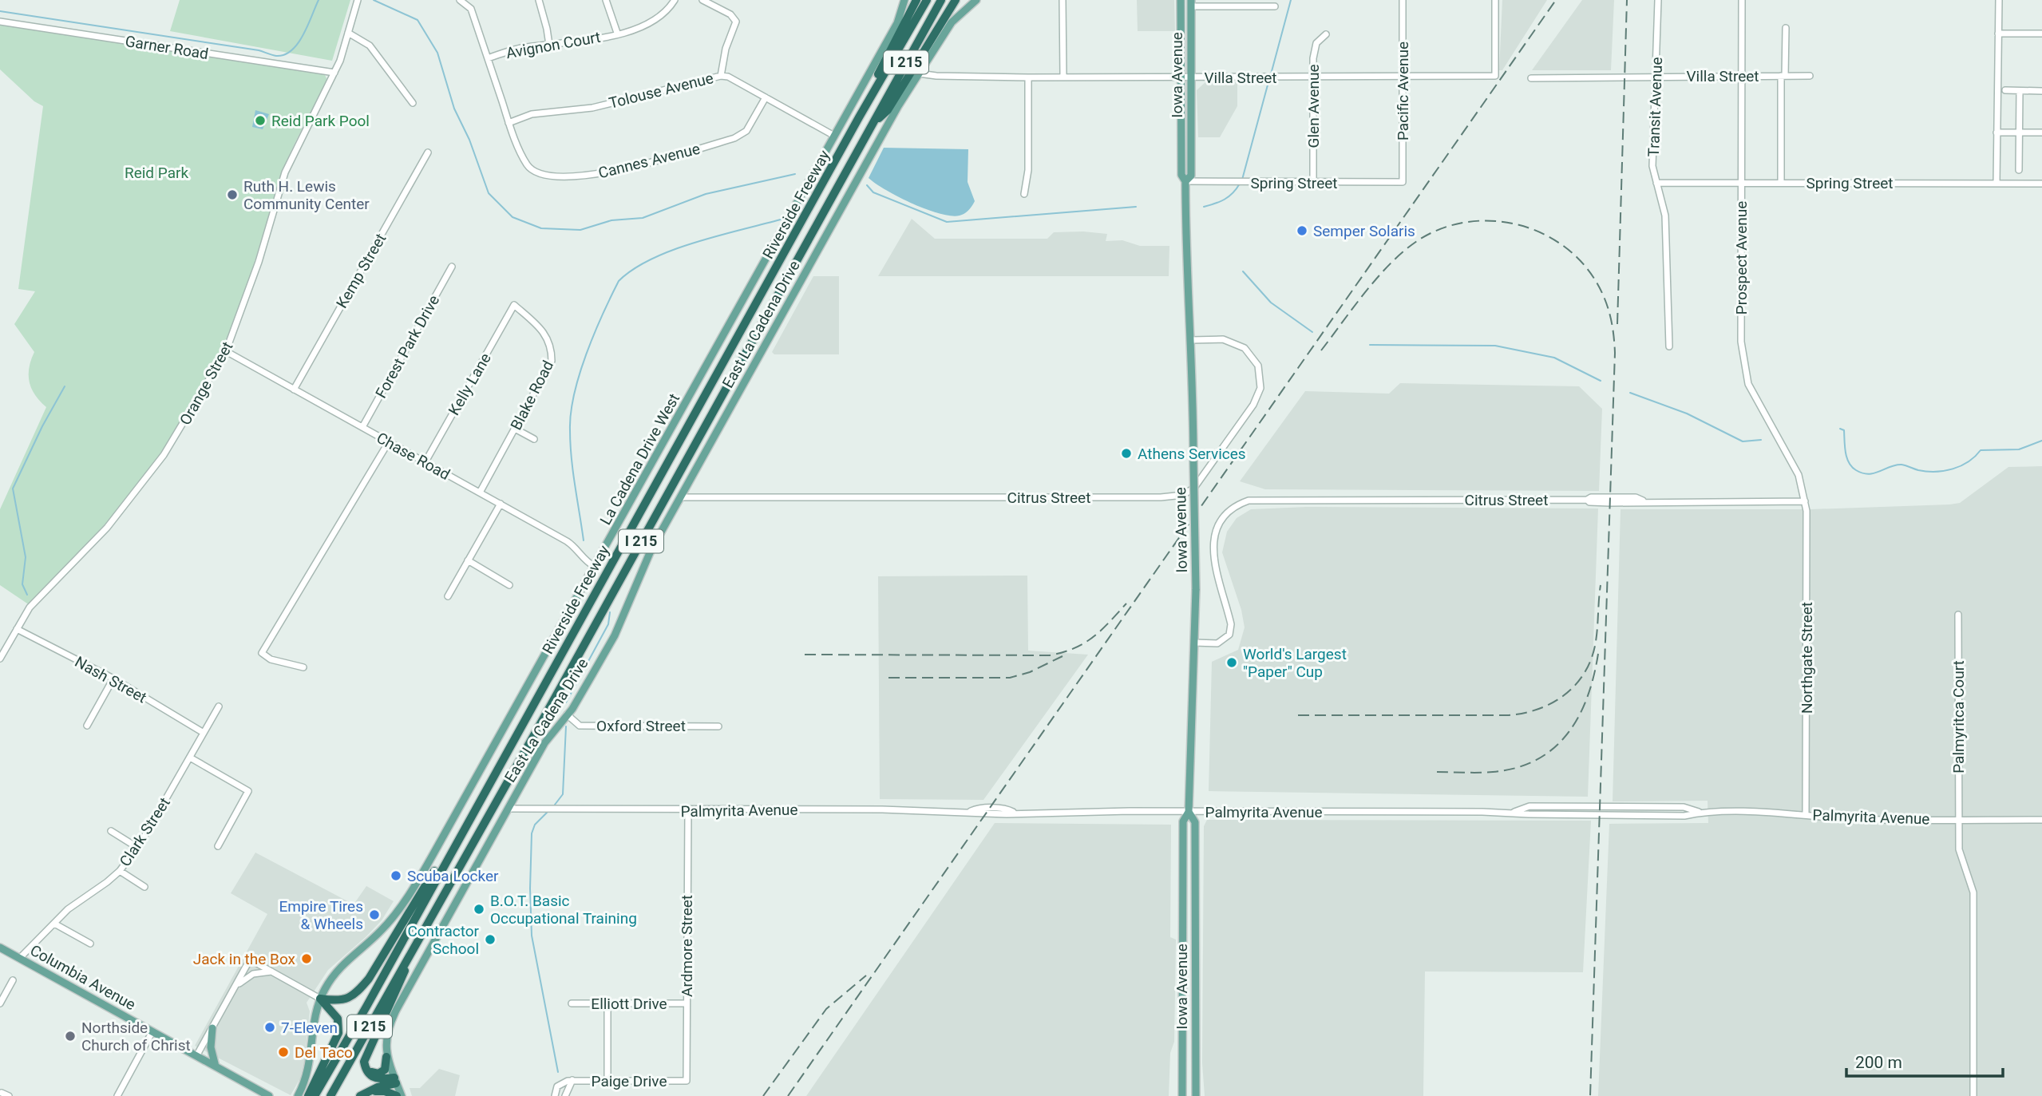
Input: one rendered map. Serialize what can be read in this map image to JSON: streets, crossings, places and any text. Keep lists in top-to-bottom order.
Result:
{
  "streets": {
    "highway": ["I 215", "Riverside Freeway"],
    "main road": [
      "Iowa Avenue",
      "East La Cadena Drive",
      "La Cadena Drive West",
      "Columbia Avenue"
    ],
    "street": [
      "Avignon Court",
      "Garner Road",
      "Villa Street",
      "Tolouse Avenue",
      "Pacific Avenue",
      "Glen Avenue",
      "Transit Avenue",
      "Cannes Avenue",
      "Spring Street",
      "Prospect Avenue",
      "Kemp Street",
      "Forest Park Drive",
      "Orange Street",
      "Kelly Lane",
      "Blake Road",
      "Chase Road",
      "Citrus Street",
      "Northgate Street",
      "Nash Street",
      "Palmyritca Court",
      "Oxford Street",
      "Palmyrita Avenue",
      "Clark Street",
      "Ardmore Street",
      "Elliott Drive",
      "Paige Drive"
    ]
  },
  "crossings": [
    ["Avignon Court", "Cannes Avenue"],
    ["Garner Road", "Orange Street"],
    ["Iowa Avenue", "Villa Street"],
    ["Iowa Avenue", "Spring Street"],
    ["Iowa Avenue", "Citrus Street"],
    ["Iowa Avenue", "Palmyrita Avenue"],
    ["Villa Street", "Pacific Avenue"],
    ["Villa Street", "Glen Avenue"],
    ["Villa Street", "Transit Avenue"],
    ["Villa Street", "Spring Street"],
    ["Villa Street", "Prospect Avenue"],
    ["Villa Street", "East La Cadena Drive"],
    ["Tolouse Avenue", "Cannes Avenue"],
    ["Tolouse Avenue", "La Cadena Drive West"],
    ["Pacific Avenue", "Spring Street"],
    ["Glen Avenue", "Spring Street"],
    ["Transit Avenue", "Spring Street"],
    ["Spring Street", "Prospect Avenue"],
    ["Prospect Avenue", "Citrus Street"],
    ["Prospect Avenue", "Northgate Street"],
    ["Kemp Street", "Chase Road"],
    ["East La Cadena Drive", "Citrus Street"],
    ["East La Cadena Drive", "Oxford Street"],
    ["East La Cadena Drive", "Palmyrita Avenue"],
    ["Forest Park Drive", "Chase Road"],
    ["Orange Street", "Chase Road"],
    ["Orange Street", "Nash Street"],
    ["Kelly Lane", "Blake Road"],
    ["Kelly Lane", "Chase Road"],
    ["Blake Road", "Chase Road"],
    ["Chase Road", "La Cadena Drive West"],
    ["Citrus Street", "Northgate Street"],
    ["Northgate Street", "Palmyrita Avenue"],
    ["Nash Street", "Clark Street"],
    ["Palmyritca Court", "Palmyrita Avenue"],
    ["Palmyrita Avenue", "Ardmore Street"],
    ["Clark Street", "Columbia Avenue"],
    ["Ardmore Street", "Elliott Drive"],
    ["Ardmore Street", "Paige Drive"]
  ],
  "parks": ["Reid Park"],
  "places": [
    "Reid Park Pool",
    "Ruth H. Lewis Community Center",
    "Semper Solaris",
    "Athens Services",
    "World's Largest \"Paper\" Cup",
    "Scuba Locker",
    "B.O.T. Basic Occupational Training",
    "Empire Tires & Wheels",
    "Contractor School",
    "Jack in the Box",
    "7-Eleven",
    "Northside Church of Christ",
    "Del Taco"
  ],
  "scale_bar": "200 m"
}
